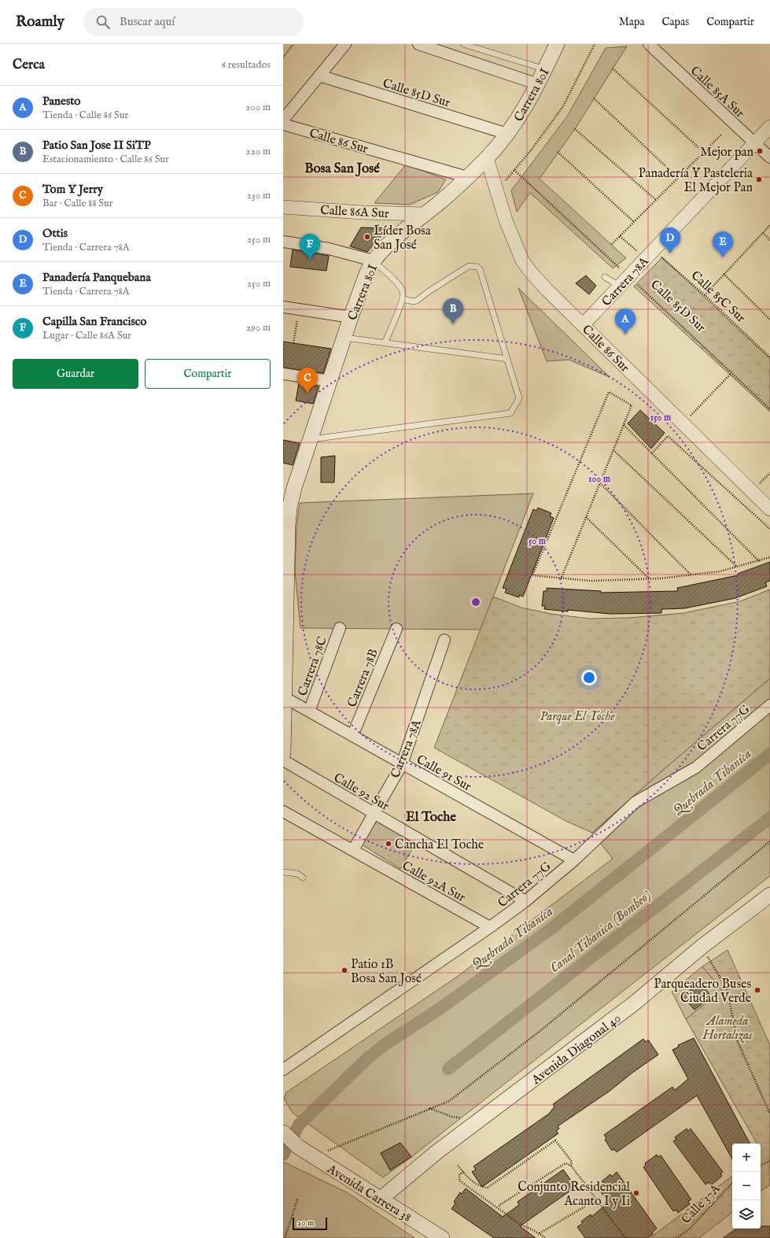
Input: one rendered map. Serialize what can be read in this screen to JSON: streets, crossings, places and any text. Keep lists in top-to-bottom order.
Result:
{
  "streets": {
    "main road": ["Carrera 80I", "Avenida Diagonal 40", "Avenida Carrera 38"],
    "street": [
      "Calle 85A Sur",
      "Calle 85D Sur",
      "Calle 86 Sur",
      "Calle 86A Sur",
      "Carrera 78A",
      "Carrera 78C",
      "Carrera 78B",
      "Carrera 77G",
      "Calle 91 Sur",
      "Calle 92 Sur",
      "Calle 92A Sur"
    ],
    "path": ["Calle 85C Sur", "Calle 37A"]
  },
  "crossings": [
    ["Calle 85A Sur", "Carrera 78A"],
    ["Calle 85D Sur", "Carrera 80I"],
    ["Calle 85D Sur", "Carrera 78A"],
    ["Carrera 80I", "Calle 86 Sur"],
    ["Carrera 80I", "Calle 86A Sur"],
    ["Carrera 80I", "Calle 91 Sur"],
    ["Calle 86 Sur", "Carrera 78A"],
    ["Carrera 78A", "Calle 85C Sur"],
    ["Carrera 78A", "Calle 91 Sur"],
    ["Carrera 78A", "Calle 92 Sur"],
    ["Carrera 78A", "Calle 92A Sur"],
    ["Carrera 78C", "Calle 91 Sur"],
    ["Carrera 78B", "Calle 91 Sur"],
    ["Carrera 77G", "Calle 91 Sur"],
    ["Carrera 77G", "Calle 92 Sur"],
    ["Carrera 77G", "Calle 92A Sur"],
    ["Avenida Diagonal 40", "Avenida Carrera 38"]
  ],
  "districts": ["Bosa San José", "El Toche"],
  "water": ["Quebrada Tibaníca", "Canal Tibanica (Bombeo)"],
  "parks": ["Parque El Toche", "Alameda Hortalizas"],
  "places": [
    "Mejor pan",
    "Panadería Y Pasteleria El Mejor Pan",
    "Líder Bosa San José",
    "Cancha El Toche",
    "Patio 1B Bosa San José",
    "Parqueadero Buses Ciudad Verde",
    "Conjunto Residencial Acanto I y Ii"
  ],
  "scale_bar": "20 m",
  "page": {
    "header": "Roamly",
    "search": "Buscar aquí",
    "nav": ["Mapa", "Capas", "Compartir"],
    "heading": ["Cerca", "6 resultados"],
    "list": [
      {
        "mark": "A",
        "name": "Panesto",
        "note": "Tienda · Calle 86 Sur",
        "value": "200 m"
      },
      {
        "mark": "B",
        "name": "Patio San Jose II SiTP",
        "note": "Estacionamiento · Calle 86 Sur",
        "value": "220 m"
      },
      {
        "mark": "C",
        "name": "Tom Y Jerry",
        "note": "Bar · Calle 88 Sur",
        "value": "230 m"
      },
      {
        "mark": "D",
        "name": "Ottis",
        "note": "Tienda · Carrera 78A",
        "value": "250 m"
      },
      {
        "mark": "E",
        "name": "Panadería Panquebana",
        "note": "Tienda · Carrera 78A",
        "value": "250 m"
      },
      {
        "mark": "F",
        "name": "Capilla San Francisco",
        "note": "Lugar · Calle 86A Sur",
        "value": "290 m"
      }
    ],
    "pins": [
      "D",
      "E",
      "F",
      "B",
      "A",
      "C"
    ],
    "buttons": ["Guardar", "Compartir"],
    "map_buttons": ["+", "−"],
    "scale": "20 m"
  },
  "rings": ["150 m", "100 m", "50 m"]
}
